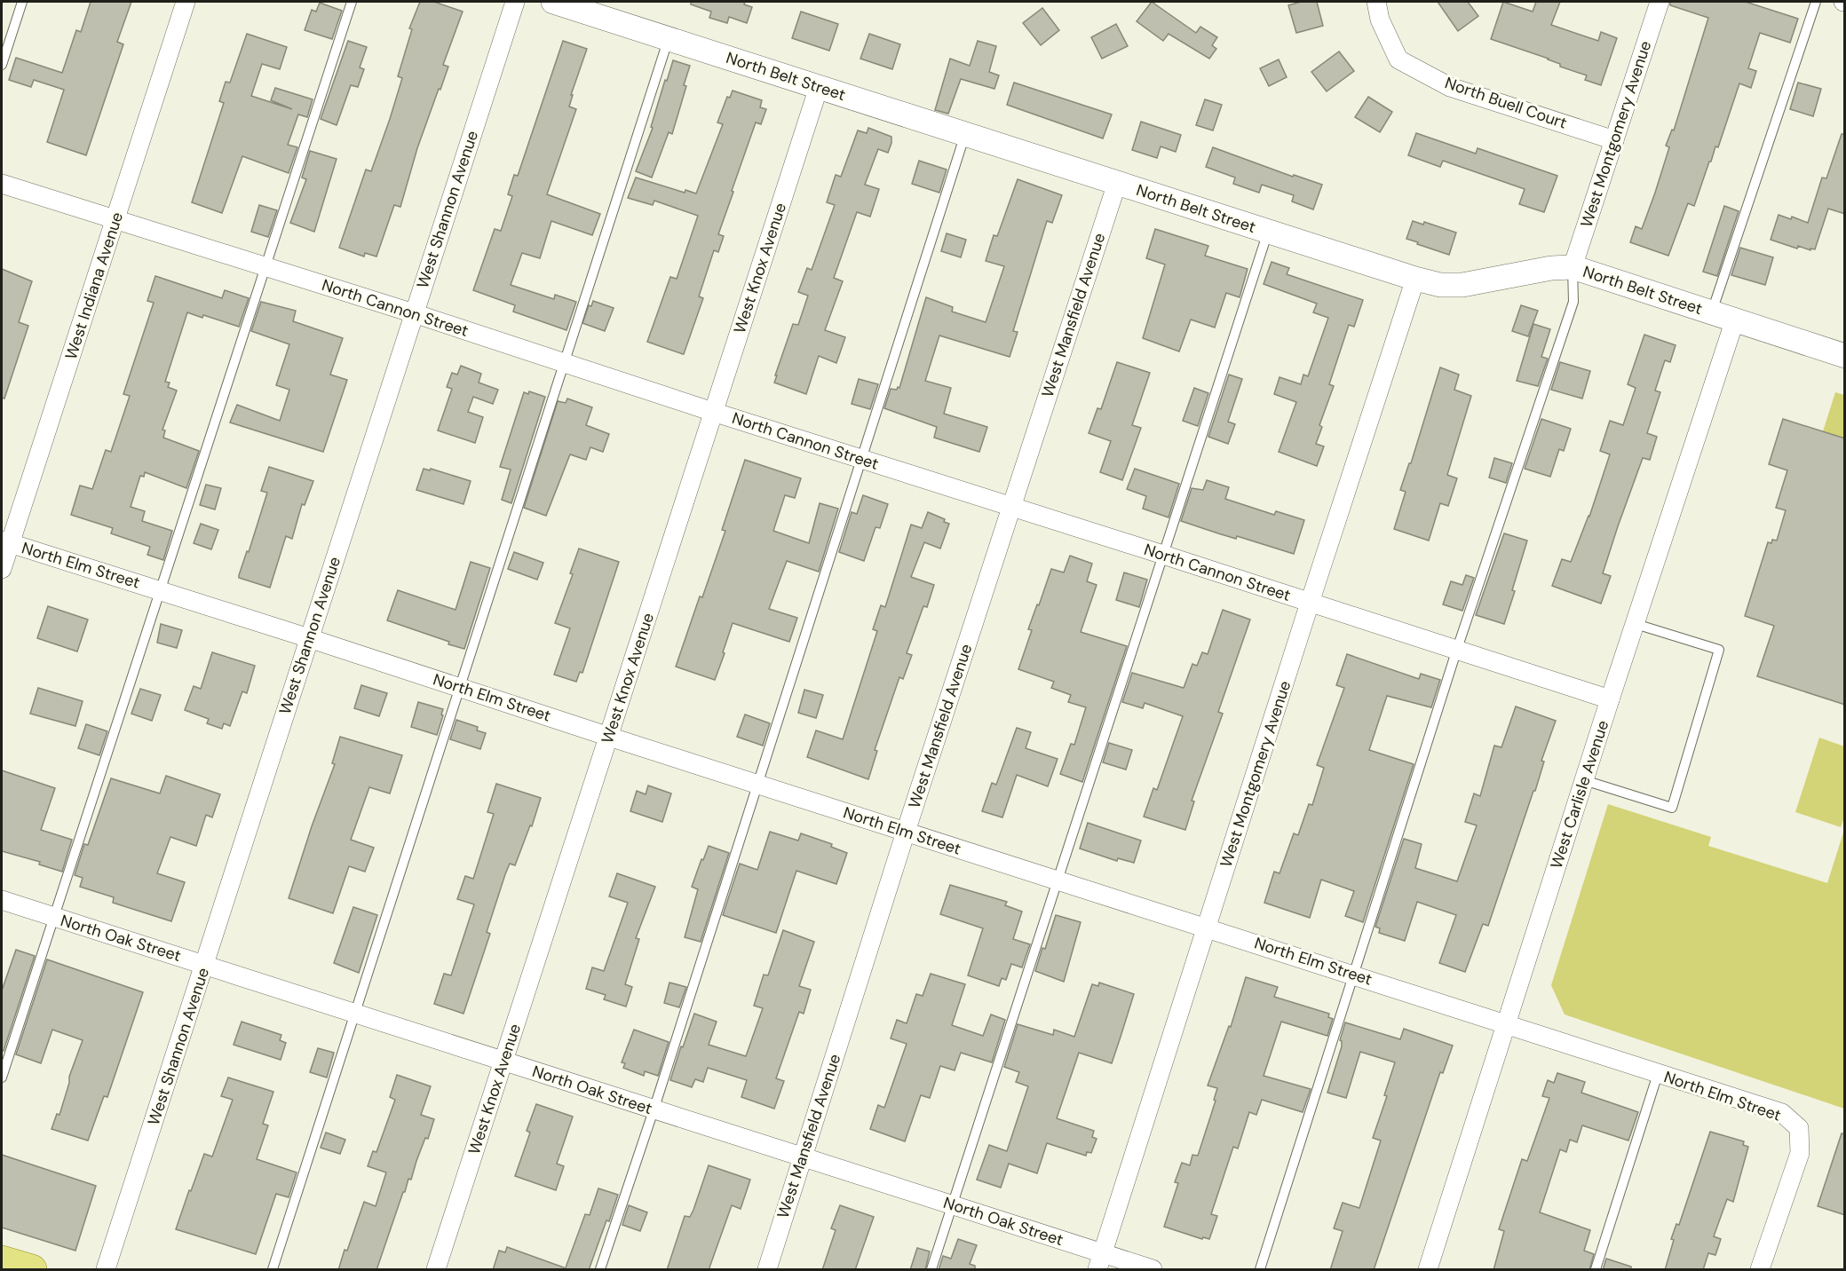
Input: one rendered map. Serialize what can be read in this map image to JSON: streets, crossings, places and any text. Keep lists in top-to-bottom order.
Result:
{
  "streets": {
    "street": [
      "North Belt Street",
      "North Buell Court",
      "West Montgomery Avenue",
      "West Shannon Avenue",
      "West Knox Avenue",
      "West Indiana Avenue",
      "North Cannon Street",
      "West Mansfield Avenue",
      "North Elm Street",
      "West Carlisle Avenue",
      "North Oak Street"
    ]
  },
  "crossings": [
    ["North Belt Street", "West Montgomery Avenue"],
    ["North Belt Street", "West Knox Avenue"],
    ["North Belt Street", "West Mansfield Avenue"],
    ["North Belt Street", "West Carlisle Avenue"],
    ["North Buell Court", "West Montgomery Avenue"],
    ["West Montgomery Avenue", "North Cannon Street"],
    ["West Montgomery Avenue", "North Elm Street"],
    ["West Montgomery Avenue", "North Oak Street"],
    ["West Shannon Avenue", "North Cannon Street"],
    ["West Shannon Avenue", "North Elm Street"],
    ["West Shannon Avenue", "North Oak Street"],
    ["West Knox Avenue", "North Cannon Street"],
    ["West Knox Avenue", "North Elm Street"],
    ["West Knox Avenue", "North Oak Street"],
    ["West Indiana Avenue", "North Cannon Street"],
    ["West Indiana Avenue", "North Elm Street"],
    ["North Cannon Street", "West Mansfield Avenue"],
    ["North Cannon Street", "West Carlisle Avenue"],
    ["West Mansfield Avenue", "North Elm Street"],
    ["West Mansfield Avenue", "North Oak Street"],
    ["North Elm Street", "West Carlisle Avenue"]
  ]
}
